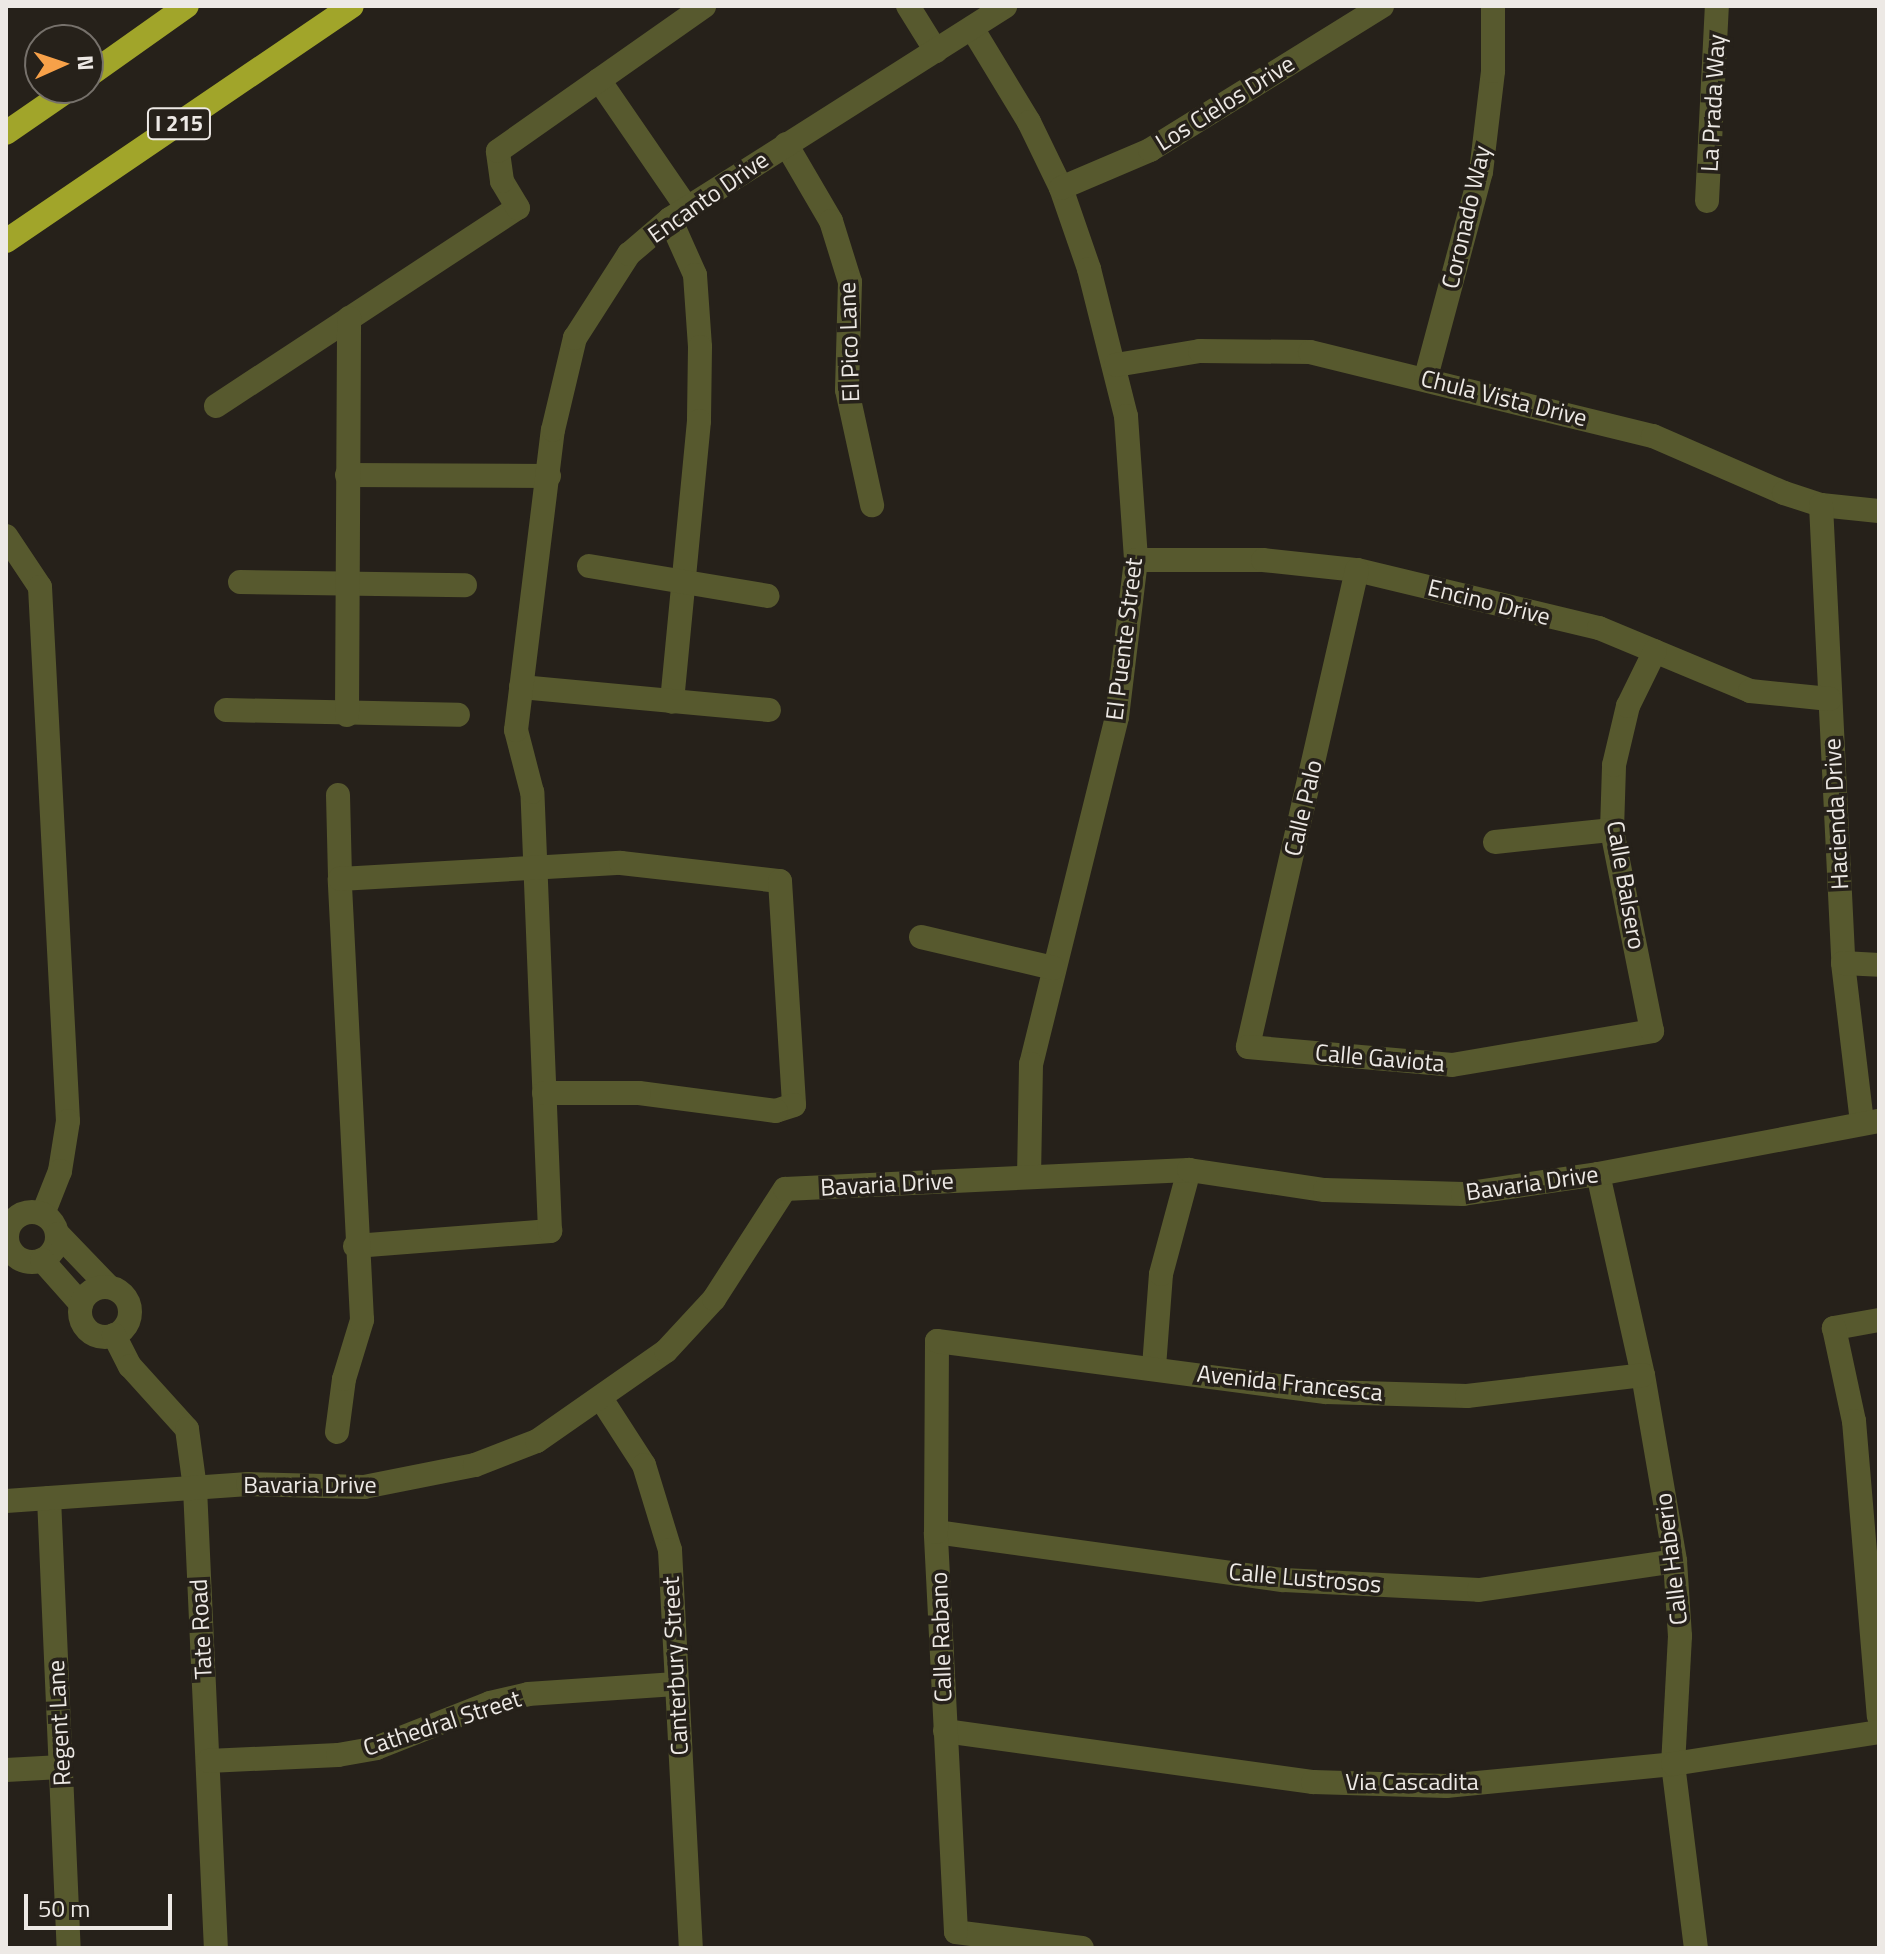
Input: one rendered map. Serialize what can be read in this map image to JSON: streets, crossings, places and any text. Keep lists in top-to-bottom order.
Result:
{
  "streets": {
    "highway": ["I 215"],
    "street": [
      "Los Cielos Drive",
      "La Prada Way",
      "Encanto Drive",
      "Coronado Way",
      "El Pico Lane",
      "Chula Vista Drive",
      "Encino Drive",
      "El Puente Street",
      "Calle Palo",
      "Hacienda Drive",
      "Calle Balsero",
      "Calle Gaviota",
      "Bavaria Drive",
      "Avenida Francesca",
      "Calle Haberio",
      "Calle Lustrosos",
      "Tate Road",
      "Calle Rabano",
      "Canterbury Street",
      "Regent Lane",
      "Cathedral Street",
      "Via Cascadita"
    ]
  },
  "crossings": [
    ["Los Cielos Drive", "El Puente Street"],
    ["Encanto Drive", "El Pico Lane"],
    ["Encanto Drive", "El Puente Street"],
    ["Coronado Way", "Chula Vista Drive"],
    ["Chula Vista Drive", "El Puente Street"],
    ["Chula Vista Drive", "Hacienda Drive"],
    ["Encino Drive", "El Puente Street"],
    ["Encino Drive", "Calle Palo"],
    ["Encino Drive", "Hacienda Drive"],
    ["Encino Drive", "Calle Balsero"],
    ["El Puente Street", "Bavaria Drive"],
    ["Calle Palo", "Calle Gaviota"],
    ["Hacienda Drive", "Bavaria Drive"],
    ["Calle Balsero", "Calle Gaviota"],
    ["Bavaria Drive", "Calle Haberio"],
    ["Bavaria Drive", "Tate Road"],
    ["Bavaria Drive", "Canterbury Street"],
    ["Bavaria Drive", "Regent Lane"],
    ["Avenida Francesca", "Calle Haberio"],
    ["Avenida Francesca", "Calle Rabano"],
    ["Calle Haberio", "Calle Lustrosos"],
    ["Calle Haberio", "Via Cascadita"],
    ["Calle Lustrosos", "Calle Rabano"],
    ["Tate Road", "Cathedral Street"],
    ["Calle Rabano", "Via Cascadita"],
    ["Canterbury Street", "Cathedral Street"]
  ],
  "scale_bar": "50 m",
  "north": "right"
}
